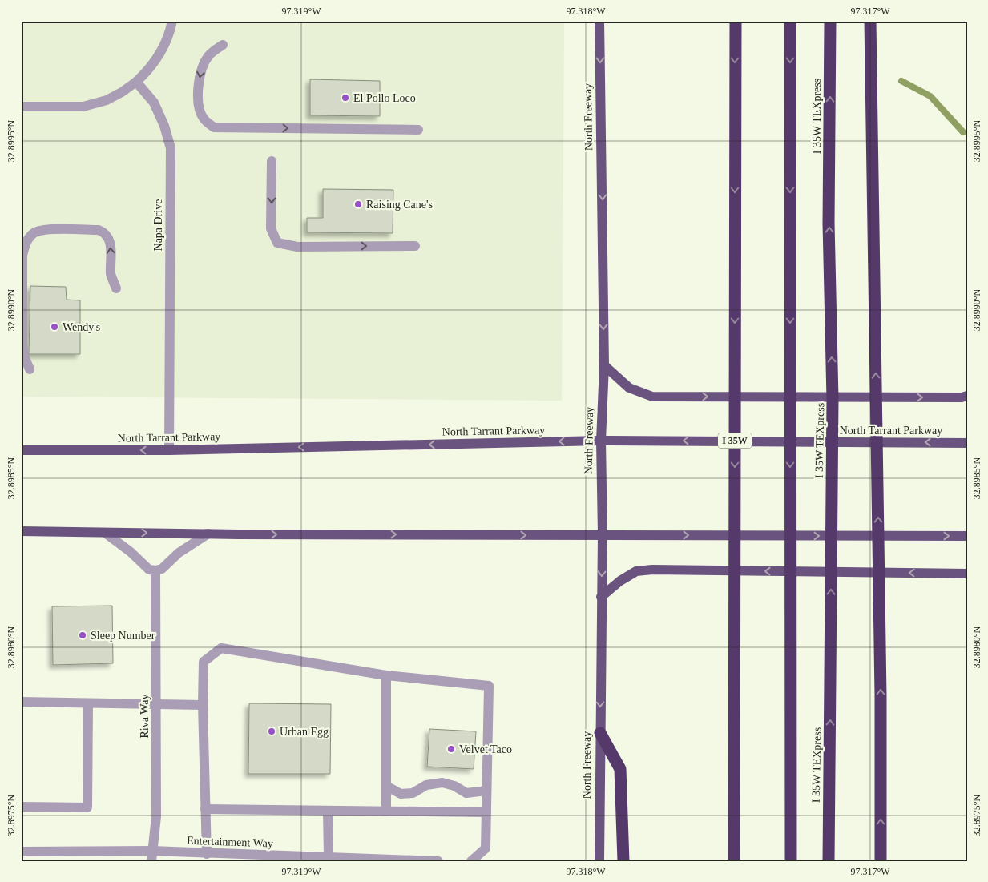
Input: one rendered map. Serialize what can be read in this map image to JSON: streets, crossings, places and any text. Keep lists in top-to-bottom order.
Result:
{
  "streets": {
    "highway": ["I 35W TEXpress", "I 35W"],
    "main road": ["North Freeway", "North Tarrant Parkway"],
    "street": ["Napa Drive", "Riva Way", "Entertainment Way"]
  },
  "crossings": [
    ["North Freeway", "North Tarrant Parkway"],
    ["Napa Drive", "North Tarrant Parkway"],
    ["Riva Way", "Entertainment Way"]
  ],
  "one_way": ["North Freeway"],
  "places": [
    "El Pollo Loco",
    "Raising Cane's",
    "Wendy's",
    "Sleep Number",
    "Urban Egg",
    "Velvet Taco"
  ],
  "coordinates": [
    "97.319°W",
    "97.318°W",
    "97.317°W",
    "32.8995°N",
    "32.8990°N",
    "32.8985°N",
    "32.8980°N",
    "32.8975°N"
  ]
}
